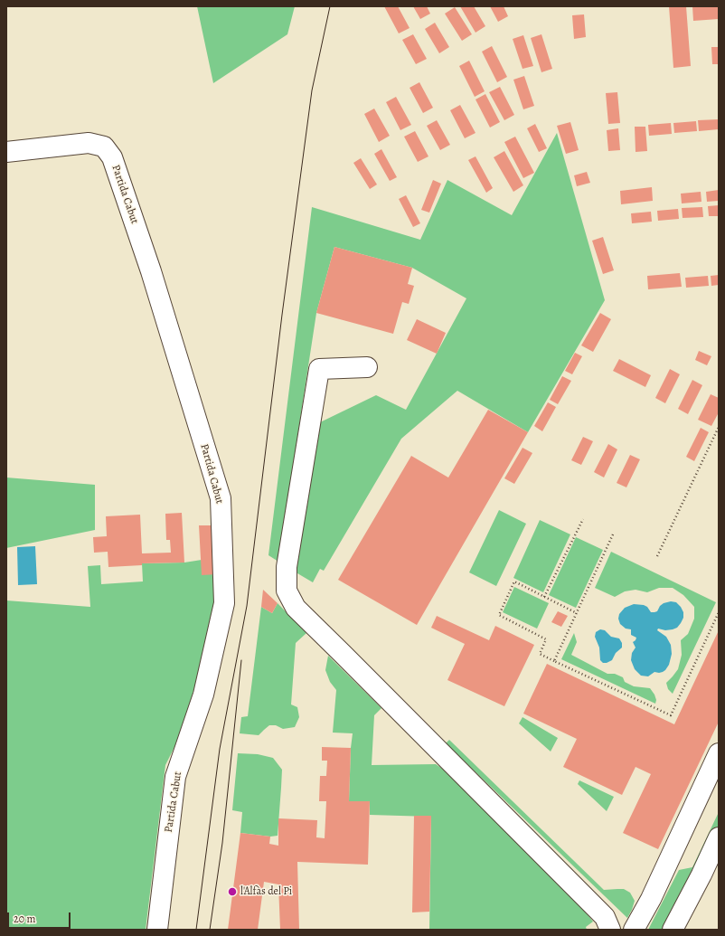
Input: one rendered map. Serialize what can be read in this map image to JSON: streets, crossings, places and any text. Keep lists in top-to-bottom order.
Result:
{
  "streets": {
    "street": ["Partida Cabut"]
  },
  "places": ["l'Alfàs del Pi"],
  "scale_bar": "20 m"
}
